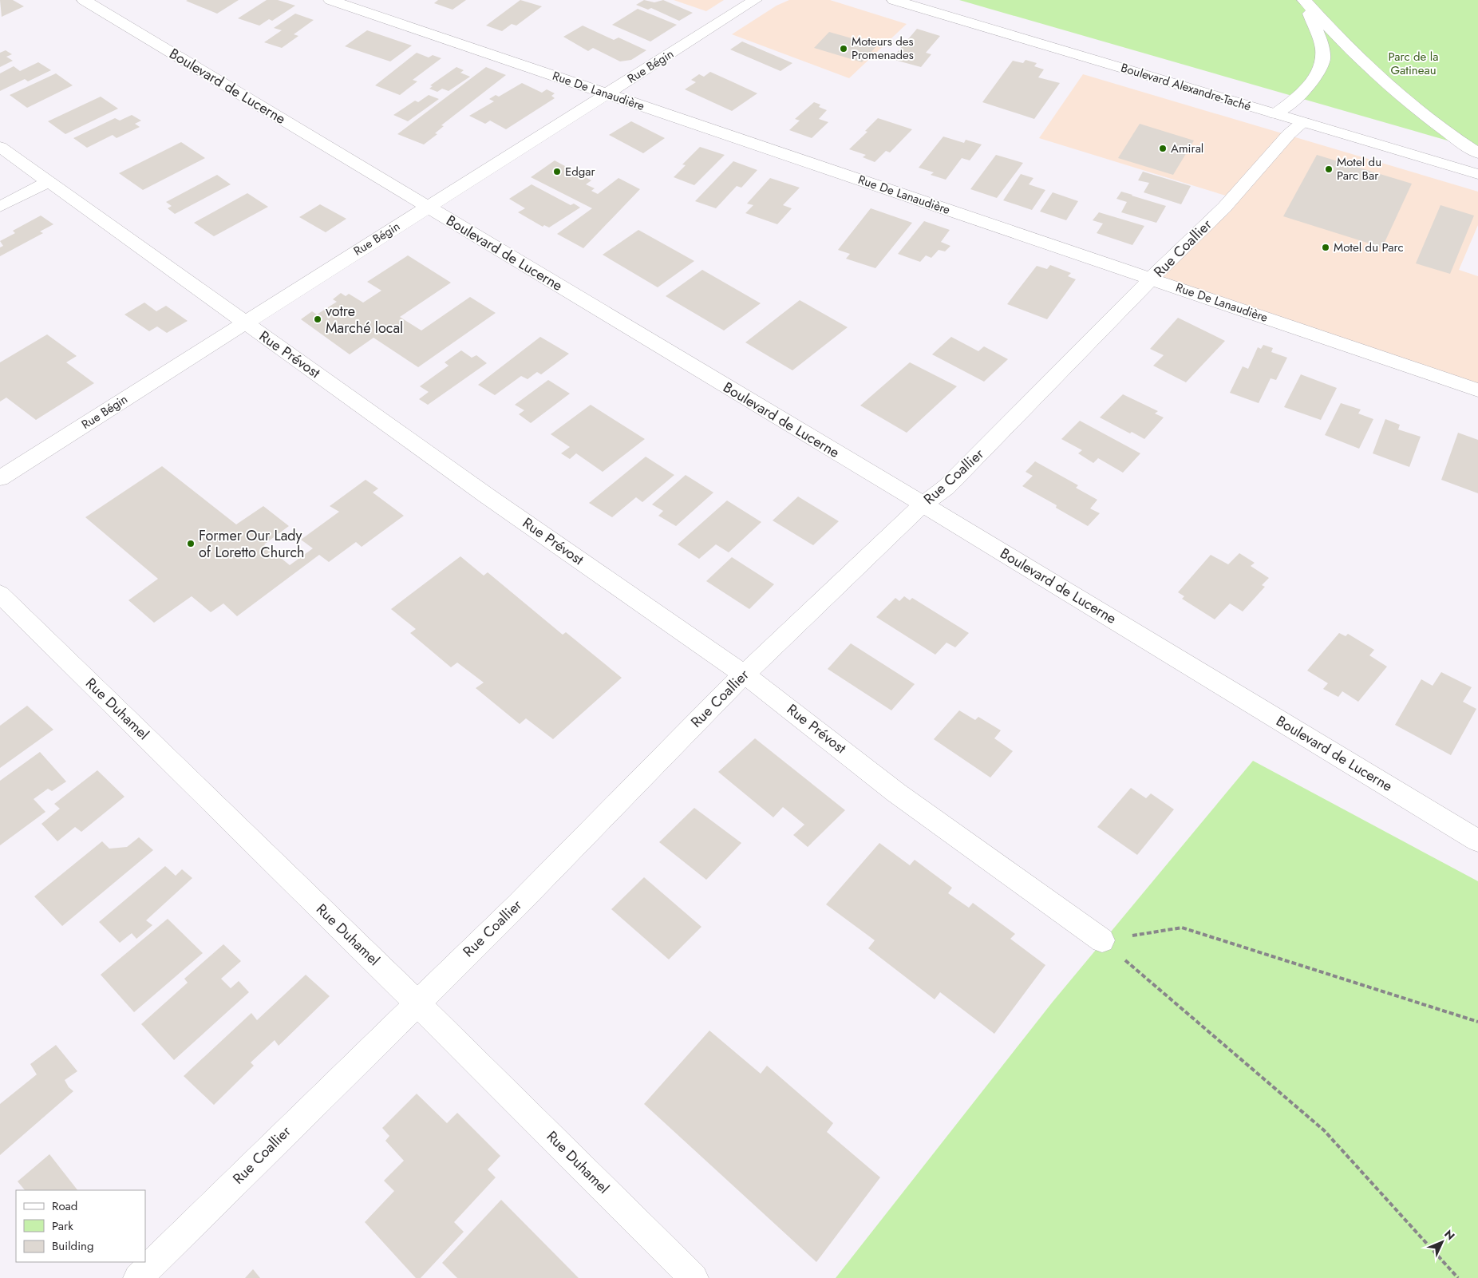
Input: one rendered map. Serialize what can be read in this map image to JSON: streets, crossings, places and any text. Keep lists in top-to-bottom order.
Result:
{
  "streets": {
    "street": [
      "Rue Bégin",
      "Boulevard de Lucerne",
      "Boulevard Alexandre-Taché",
      "Rue De Lanaudière",
      "Rue Coallier",
      "Rue Prévost",
      "Rue Duhamel"
    ]
  },
  "crossings": [
    ["Rue Bégin", "Boulevard de Lucerne"],
    ["Rue Bégin", "Rue De Lanaudière"],
    ["Rue Bégin", "Rue Prévost"],
    ["Boulevard de Lucerne", "Rue Coallier"],
    ["Boulevard Alexandre-Taché", "Rue Coallier"],
    ["Rue De Lanaudière", "Rue Coallier"],
    ["Rue Coallier", "Rue Prévost"],
    ["Rue Coallier", "Rue Duhamel"]
  ],
  "parks": ["Parc de la Gatineau"],
  "places": [
    "Moteurs des Promenades",
    "Amiral",
    "Motel du Parc Bar",
    "Edgar",
    "Motel du Parc",
    "votre Marché local",
    "Former Our Lady of Loretto Church"
  ],
  "legend": ["Road", "Park", "Building"],
  "north": "top right"
}
